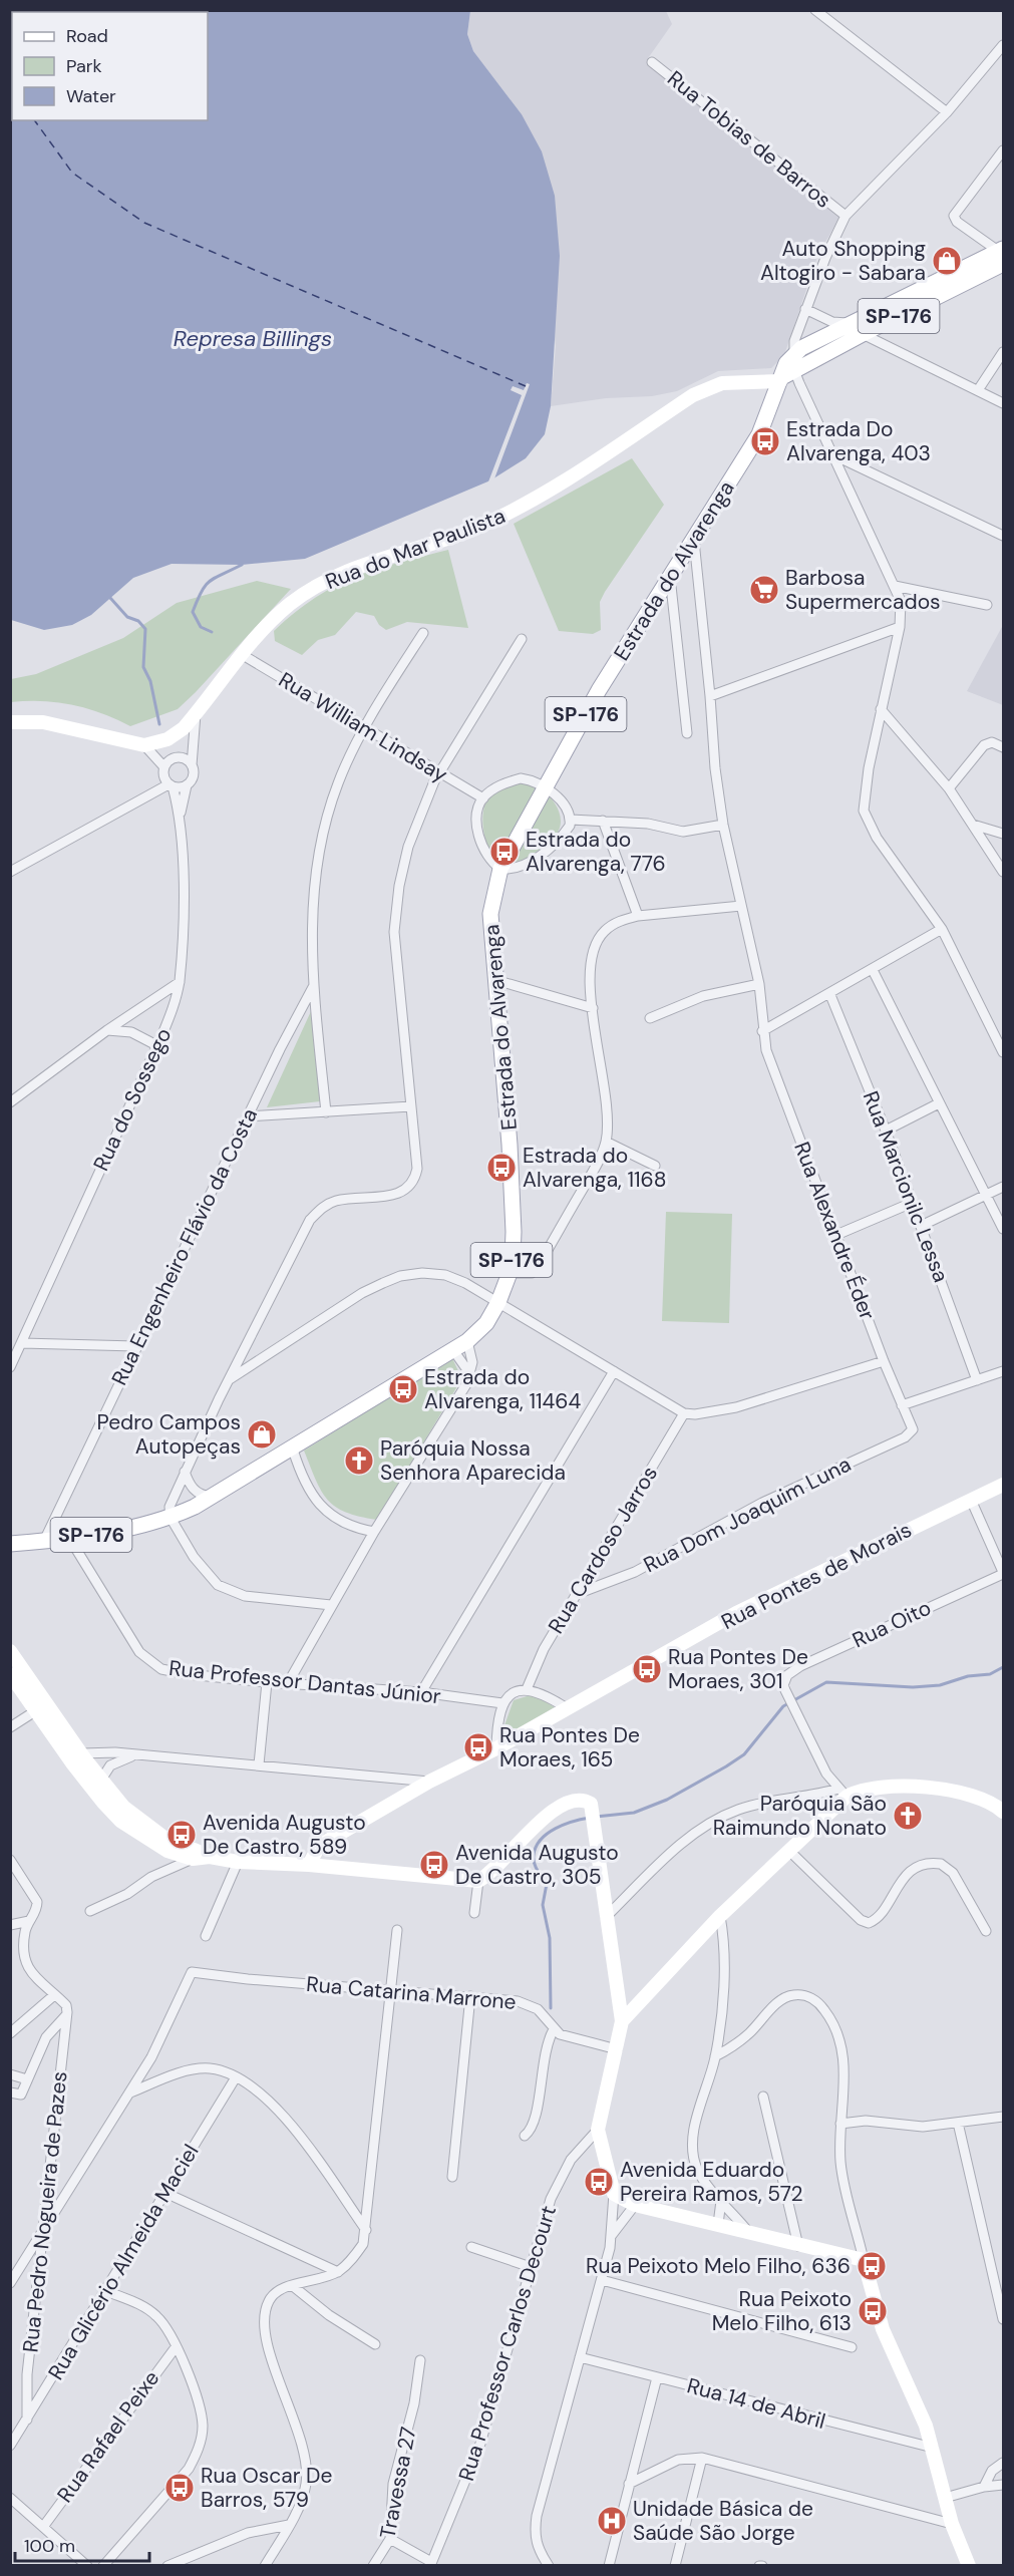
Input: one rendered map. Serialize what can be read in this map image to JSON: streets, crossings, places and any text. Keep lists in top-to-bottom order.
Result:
{
  "streets": {
    "main road": ["SP-176", "Estrada do Alvarenga"],
    "street": [
      "Rua Tobias de Barros",
      "Rua do Mar Paulista",
      "Rua William Lindsay",
      "Rua do Sossego",
      "Rua Marcionilc Lessa",
      "Rua Alexandre Éder",
      "Rua Engenheiro Flávio da Costa",
      "Rua Dom Joaquim Luna",
      "Rua Cardoso Jarros",
      "Rua Pontes de Morais",
      "Rua Oito",
      "Rua Professor Dantas Júnior",
      "Rua Catarina Marrone",
      "Rua Pedro Nogueira de Pazes",
      "Rua Glicério Almeida Maciel",
      "Rua Professor Carlos Decourt",
      "Rua 14 de Abril",
      "Rua Rafael Peixe",
      "Travessa 27"
    ]
  },
  "crossings": [
    ["Rua Tobias de Barros", "Estrada do Alvarenga"],
    ["SP-176", "Rua do Mar Paulista"],
    ["SP-176", "Estrada do Alvarenga"],
    ["Rua do Mar Paulista", "Estrada do Alvarenga"],
    ["Rua do Mar Paulista", "Rua William Lindsay"],
    ["Rua do Mar Paulista", "Rua do Sossego"],
    ["Estrada do Alvarenga", "Rua Alexandre Éder"],
    ["Estrada do Alvarenga", "Rua Engenheiro Flávio da Costa"],
    ["Estrada do Alvarenga", "Rua Professor Dantas Júnior"],
    ["Rua Alexandre Éder", "Rua Dom Joaquim Luna"],
    ["Rua Dom Joaquim Luna", "Rua Cardoso Jarros"],
    ["Rua Pedro Nogueira de Pazes", "Rua Glicério Almeida Maciel"]
  ],
  "water": ["Represa Billings"],
  "places": {
    "shop": ["Auto Shopping Altogiro - Sabara", "Pedro Campos Autopeças"],
    "bus stop": [
      "Estrada Do Alvarenga, 403",
      "Estrada do Alvarenga, 776",
      "Estrada do Alvarenga, 1168",
      "Estrada do Alvarenga, 11464",
      "Rua Pontes De Moraes, 301",
      "Rua Pontes De Moraes, 165",
      "Avenida Augusto De Castro, 589",
      "Avenida Augusto De Castro, 305",
      "Avenida Eduardo Pereira Ramos, 572",
      "Rua Peixoto Melo Filho, 636",
      "Rua Peixoto Melo Filho, 613",
      "Rua Oscar De Barros, 579"
    ],
    "supermarket": ["Barbosa Supermercados"],
    "church": ["Paróquia Nossa Senhora Aparecida", "Paróquia São Raimundo Nonato"],
    "hospital": ["Unidade Básica de Saúde São Jorge"]
  },
  "legend": ["Road", "Park", "Water"],
  "scale_bar": "100 m"
}
